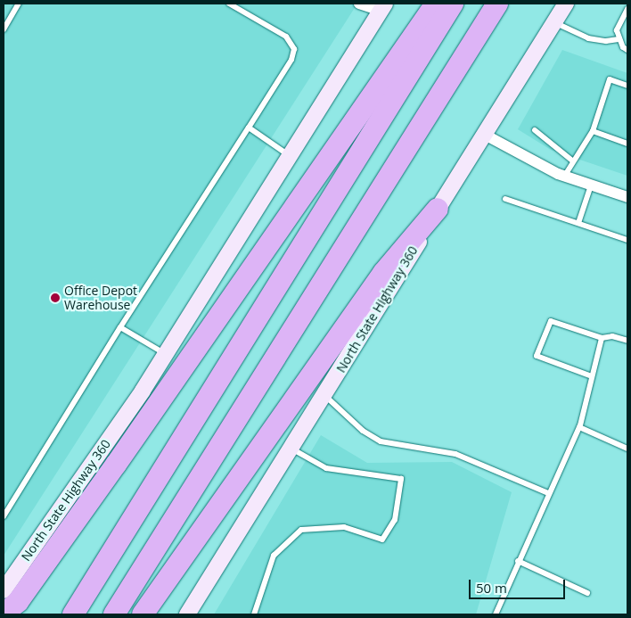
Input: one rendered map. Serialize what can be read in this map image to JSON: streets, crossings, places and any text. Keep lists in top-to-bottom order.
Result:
{
  "streets": {
    "main road": ["North State Highway 360"]
  },
  "places": ["Office Depot Warehouse"],
  "scale_bar": "50 m"
}
